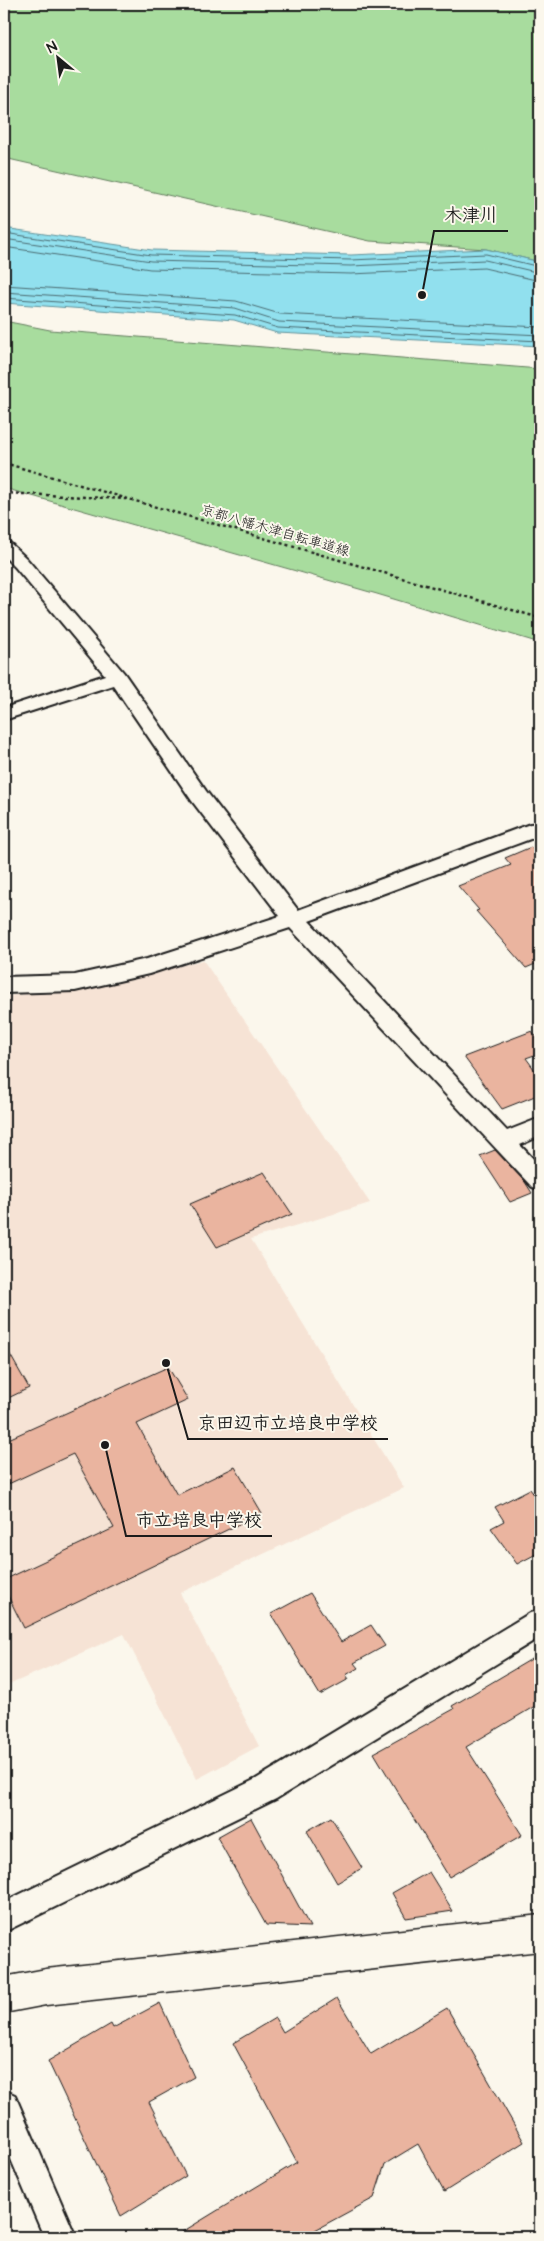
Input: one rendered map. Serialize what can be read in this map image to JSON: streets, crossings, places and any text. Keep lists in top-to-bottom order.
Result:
{
  "streets": {
    "path": ["京都八幡木津自転車道線"]
  },
  "places": ["木津川", "京田辺市立培良中学校", "市立培良中学校"],
  "north": "top left"
}
